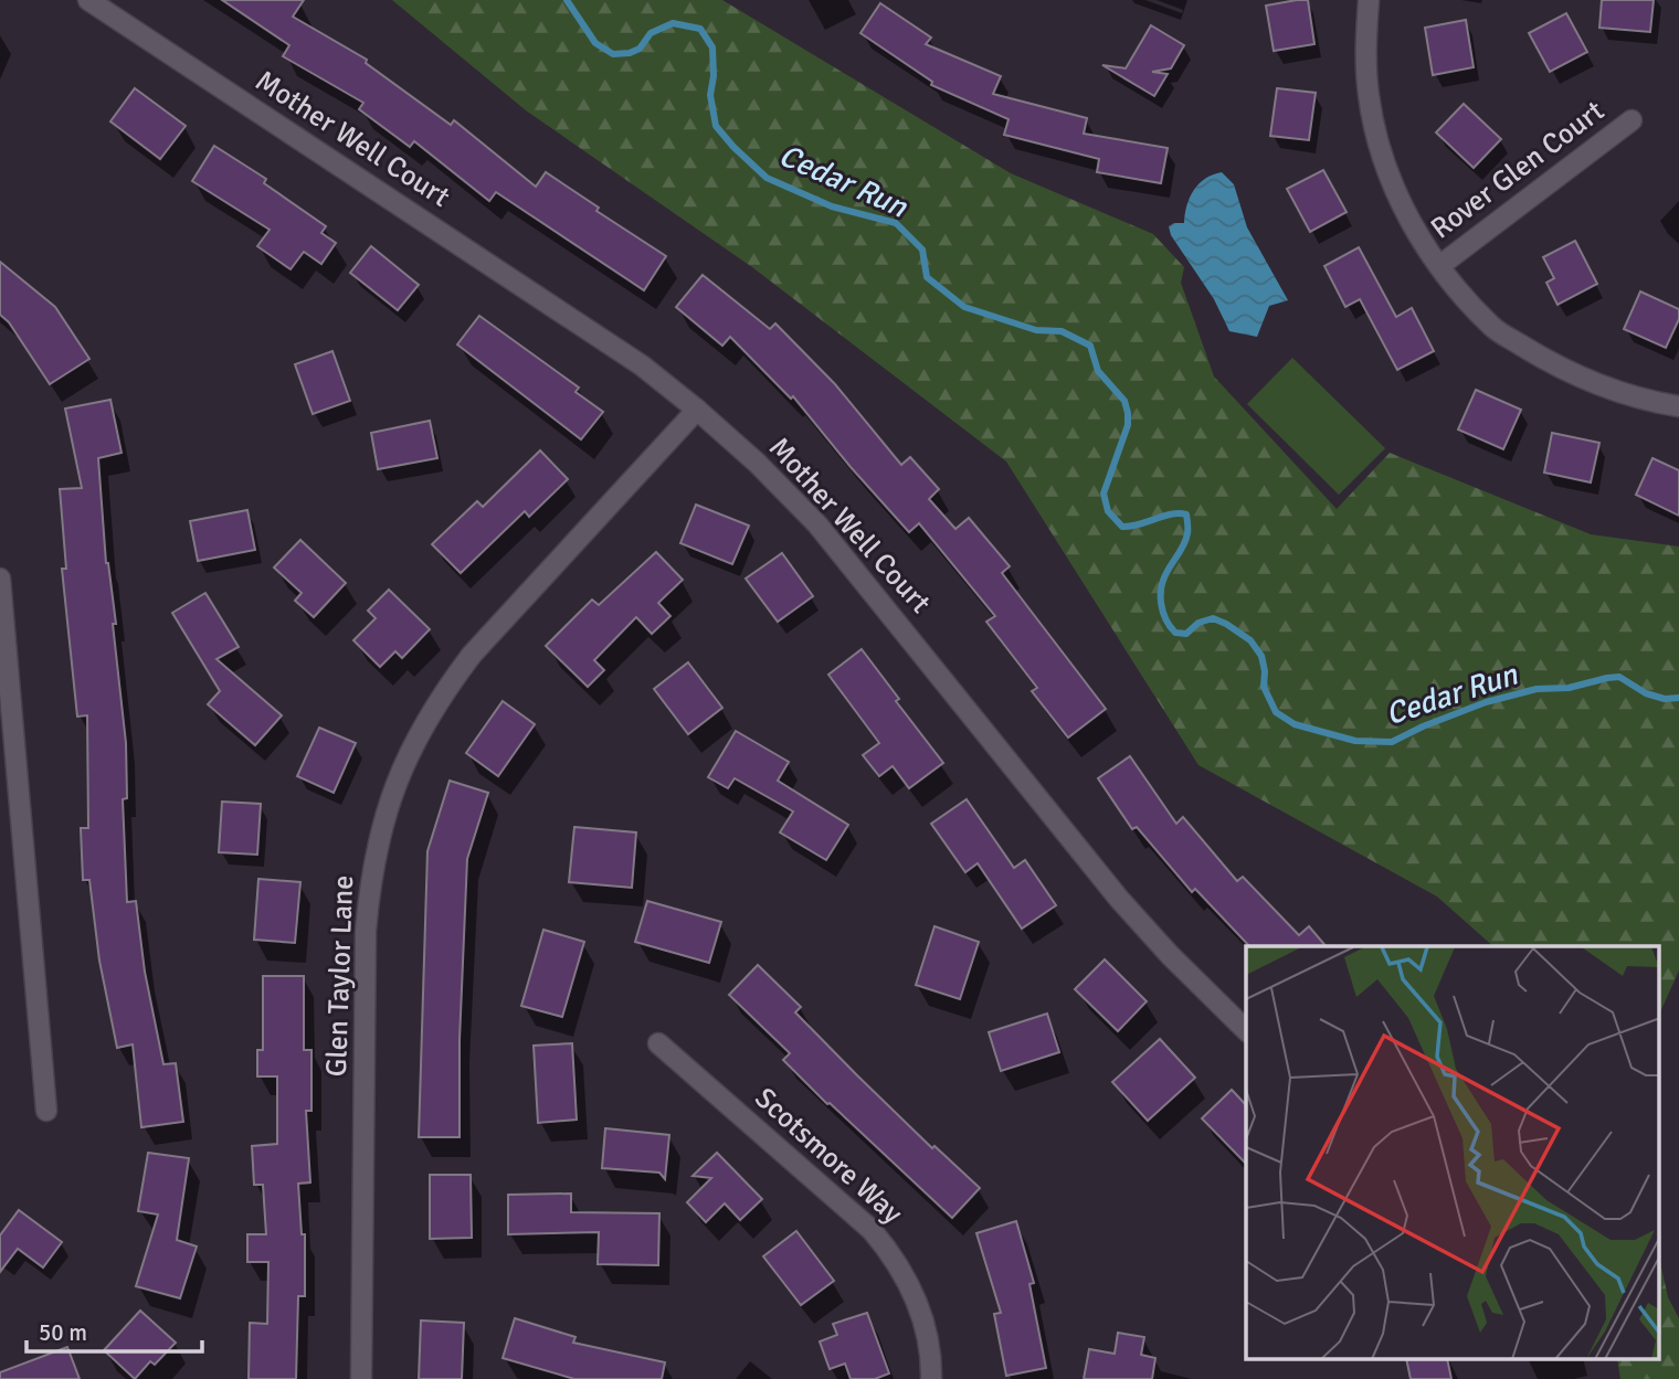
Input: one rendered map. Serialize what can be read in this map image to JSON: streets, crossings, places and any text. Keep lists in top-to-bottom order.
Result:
{
  "streets": {
    "street": [
      "Mother Well Court",
      "Rover Glen Court",
      "Glen Taylor Lane",
      "Scotsmore Way"
    ]
  },
  "crossings": [
    ["Mother Well Court", "Glen Taylor Lane"]
  ],
  "water": ["Cedar Run"],
  "scale_bar": "50 m"
}
